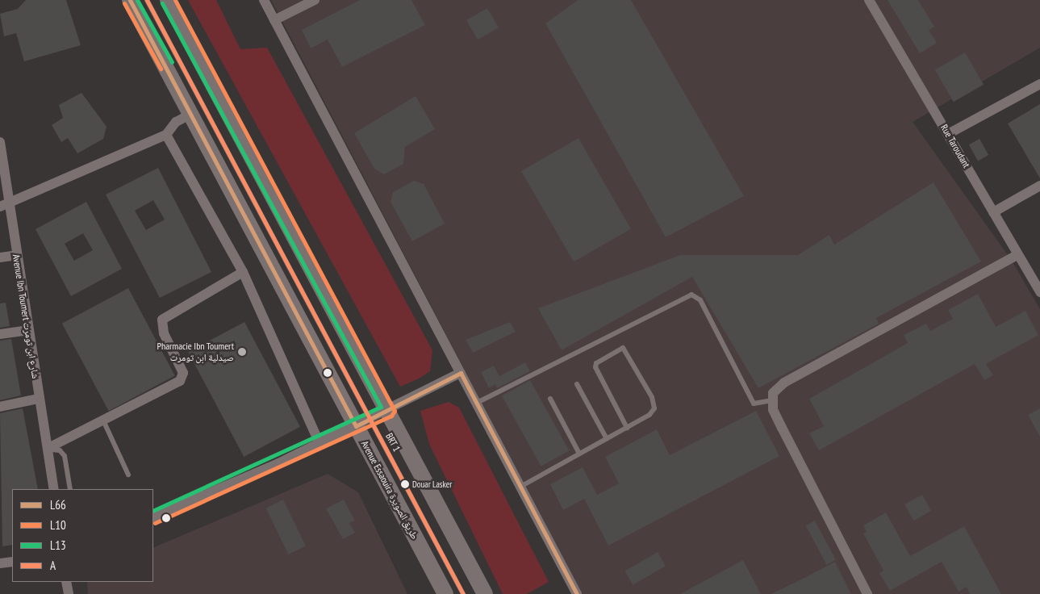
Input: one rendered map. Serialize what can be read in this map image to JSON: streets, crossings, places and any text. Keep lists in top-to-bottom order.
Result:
{
  "streets": {
    "main road": ["Avenue Essaouira طريق الصويرة"],
    "street": ["Rue Taroudant", "Avenue Ibn Toumert شارع ابن تومرت"],
    "lane": ["BRT 1"]
  },
  "crossings": [
    ["BRT 1", "Avenue Essaouira طريق الصويرة"]
  ],
  "places": ["Pharmacie Ibn Toumert صيدلية ابن تومرت", "Douar Lasker"],
  "lines": [
    "transit line L66",
    "transit line L10",
    "transit line L13",
    "transit line A"
  ],
  "legend": [
    "L66",
    "L10",
    "L13",
    "A"
  ]
}
